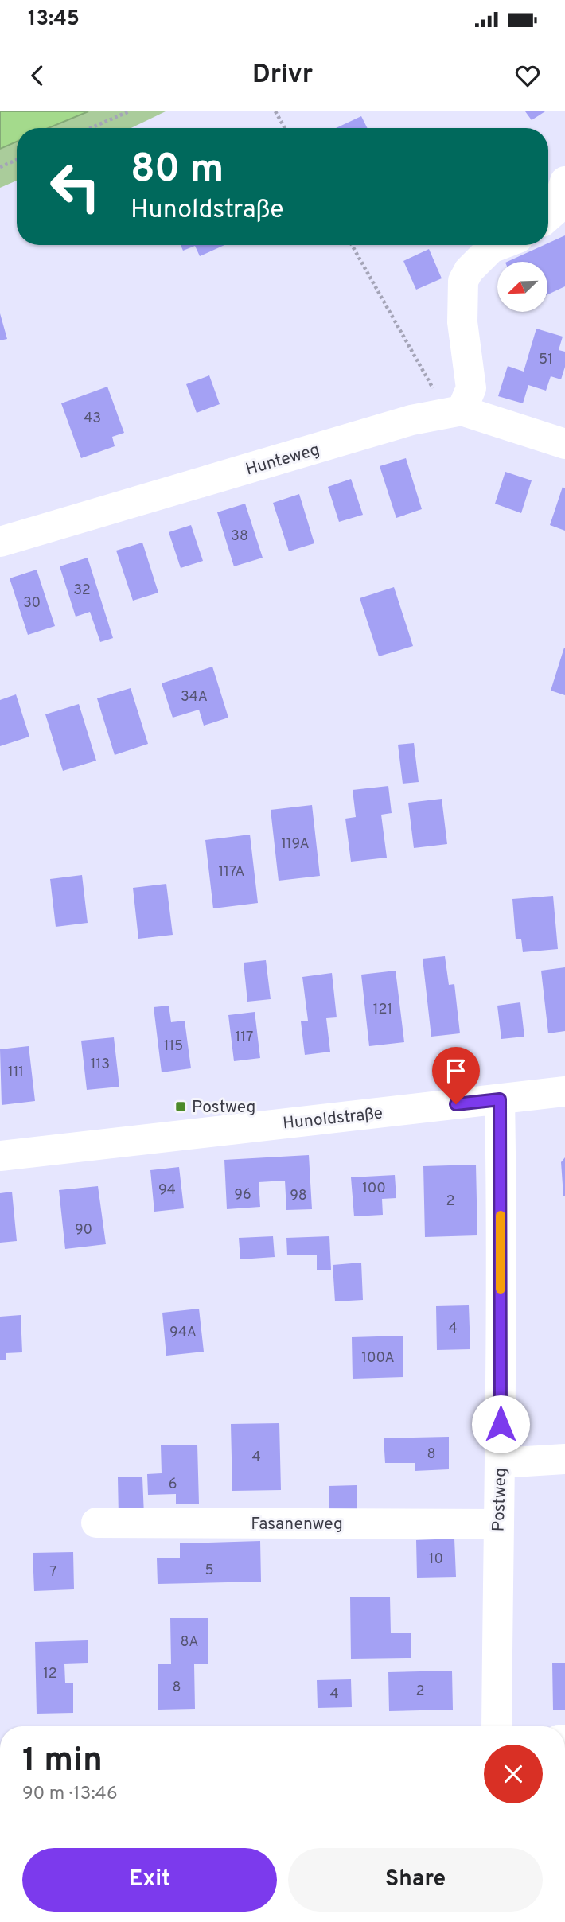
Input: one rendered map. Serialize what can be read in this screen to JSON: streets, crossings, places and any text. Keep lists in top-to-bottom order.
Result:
{
  "streets": {
    "street": [
      "Hunteweg",
      "Hunoldstraße",
      "Postweg",
      "Fasanenweg"
    ]
  },
  "crossings": [
    ["Hunoldstraße", "Postweg"],
    ["Postweg", "Fasanenweg"]
  ],
  "places": {
    "transit": ["Postweg"]
  },
  "house_numbers": [
    "51",
    "43",
    "38",
    "32",
    "30",
    "34A",
    "119A",
    "117A",
    "121",
    "117",
    "115",
    "113",
    "111",
    "100",
    "94",
    "96",
    "98",
    "2",
    "90",
    "4",
    "94A",
    "100A",
    "8",
    "4",
    "6",
    "10",
    "5",
    "7",
    "8A",
    "12",
    "8",
    "2",
    "4"
  ],
  "north": "bottom left",
  "page": {
    "status": "13:45",
    "header": "Drivr",
    "turn": ["80 m", "Hunoldstraße"],
    "heading": ["1 min", "90 m · 13:46"],
    "buttons": ["Exit", "Share"]
  }
}
